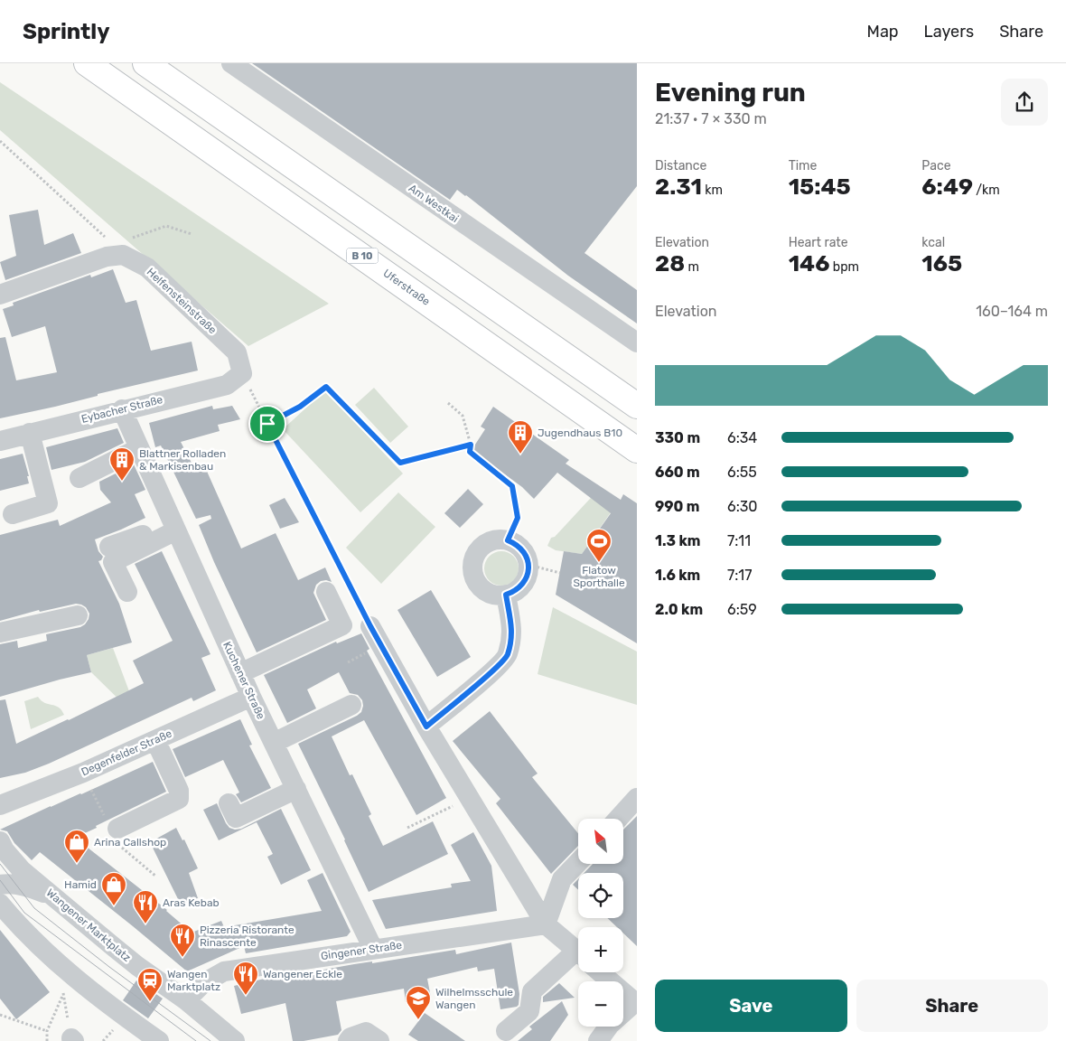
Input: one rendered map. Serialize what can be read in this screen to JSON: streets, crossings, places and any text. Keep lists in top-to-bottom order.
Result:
{
  "streets": {
    "highway": ["B 10", "Uferstraße"],
    "street": [
      "Am Westkai",
      "Helfensteinstraße",
      "Eybacher Straße",
      "Kuchener Straße",
      "Degenfelder Straße",
      "Wangener Marktplatz",
      "Gingener Straße"
    ]
  },
  "crossings": [
    ["Helfensteinstraße", "Eybacher Straße"],
    ["Eybacher Straße", "Kuchener Straße"],
    ["Kuchener Straße", "Degenfelder Straße"],
    ["Kuchener Straße", "Gingener Straße"],
    ["Wangener Marktplatz", "Gingener Straße"]
  ],
  "places": {
    "building": ["Jugendhaus B10", "Blattner Rolladen & Markisenbau"],
    "sports": ["Flatow Sporthalle"],
    "shop": ["Arina Callshop", "Hamid"],
    "restaurant": ["Aras Kebab", "Pizzeria Ristorante Rinascente", "Wangener Eckle"],
    "station": ["Wangen Marktplatz"],
    "school or university": ["Wilhelmsschule Wangen"]
  },
  "north": "top left",
  "page": {
    "header": "Sprintly",
    "nav": ["Map", "Layers", "Share"],
    "heading": ["Evening run", "21:37 · 7 × 330 m"],
    "stats": [
      ["Distance", "2.31 km"],
      ["Time", "15:45"],
      ["Pace", "6:49 /km"],
      ["Elevation", "28 m"],
      ["Heart rate", "146 bpm"],
      ["kcal", "165"]
    ],
    "chart": ["Elevation", "160–164 m"],
    "list": [
      {
        "name": "330 m",
        "note": "6:34"
      },
      {
        "name": "660 m",
        "note": "6:55"
      },
      {
        "name": "990 m",
        "note": "6:30"
      },
      {
        "name": "1.3 km",
        "note": "7:11"
      },
      {
        "name": "1.6 km",
        "note": "7:17"
      },
      {
        "name": "2.0 km",
        "note": "6:59"
      }
    ],
    "map_buttons": ["+", "−"],
    "buttons": ["Save", "Share"]
  }
}
